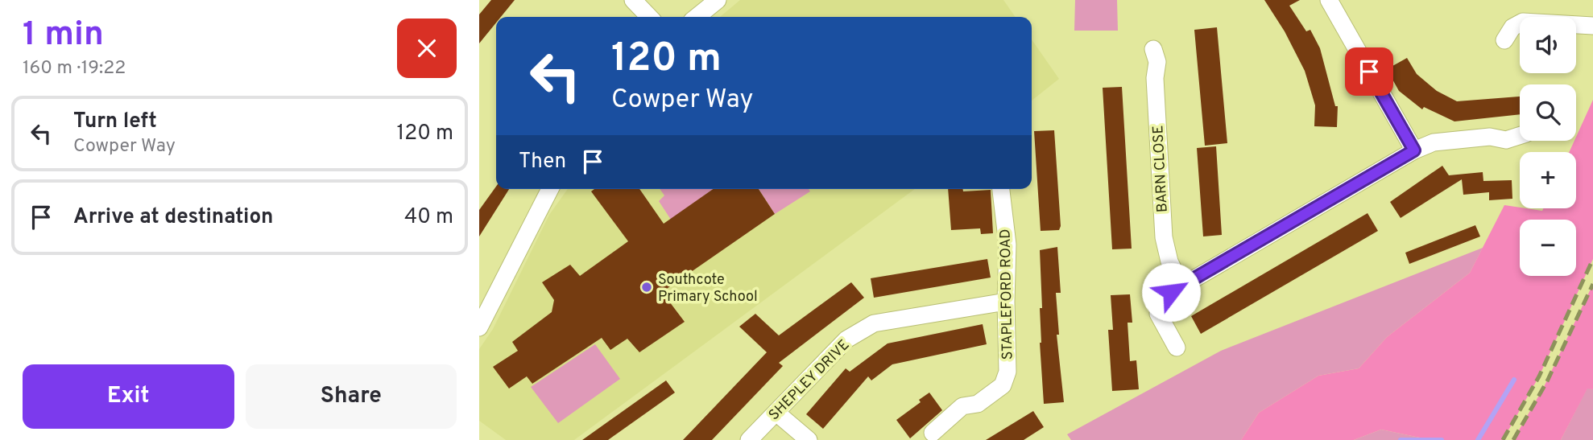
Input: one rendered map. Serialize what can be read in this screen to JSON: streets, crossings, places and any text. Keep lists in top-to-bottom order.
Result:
{
  "streets": {
    "street": ["BARN CLOSE", "STAPLEFORD ROAD", "SHEPLEY DRIVE"]
  },
  "crossings": [
    ["STAPLEFORD ROAD", "SHEPLEY DRIVE"]
  ],
  "places": ["Southcote Primary School"],
  "page": {
    "heading": ["1 min", "160 m · 19:22"],
    "map_buttons": ["+", "−"],
    "turn": ["120 m", "Cowper Way"],
    "list": [
      {
        "name": "Turn left",
        "note": "Cowper Way",
        "value": "120 m"
      },
      {
        "name": "Arrive at destination",
        "value": "40 m"
      }
    ],
    "then": "Then",
    "buttons": ["Exit", "Share"]
  }
}
